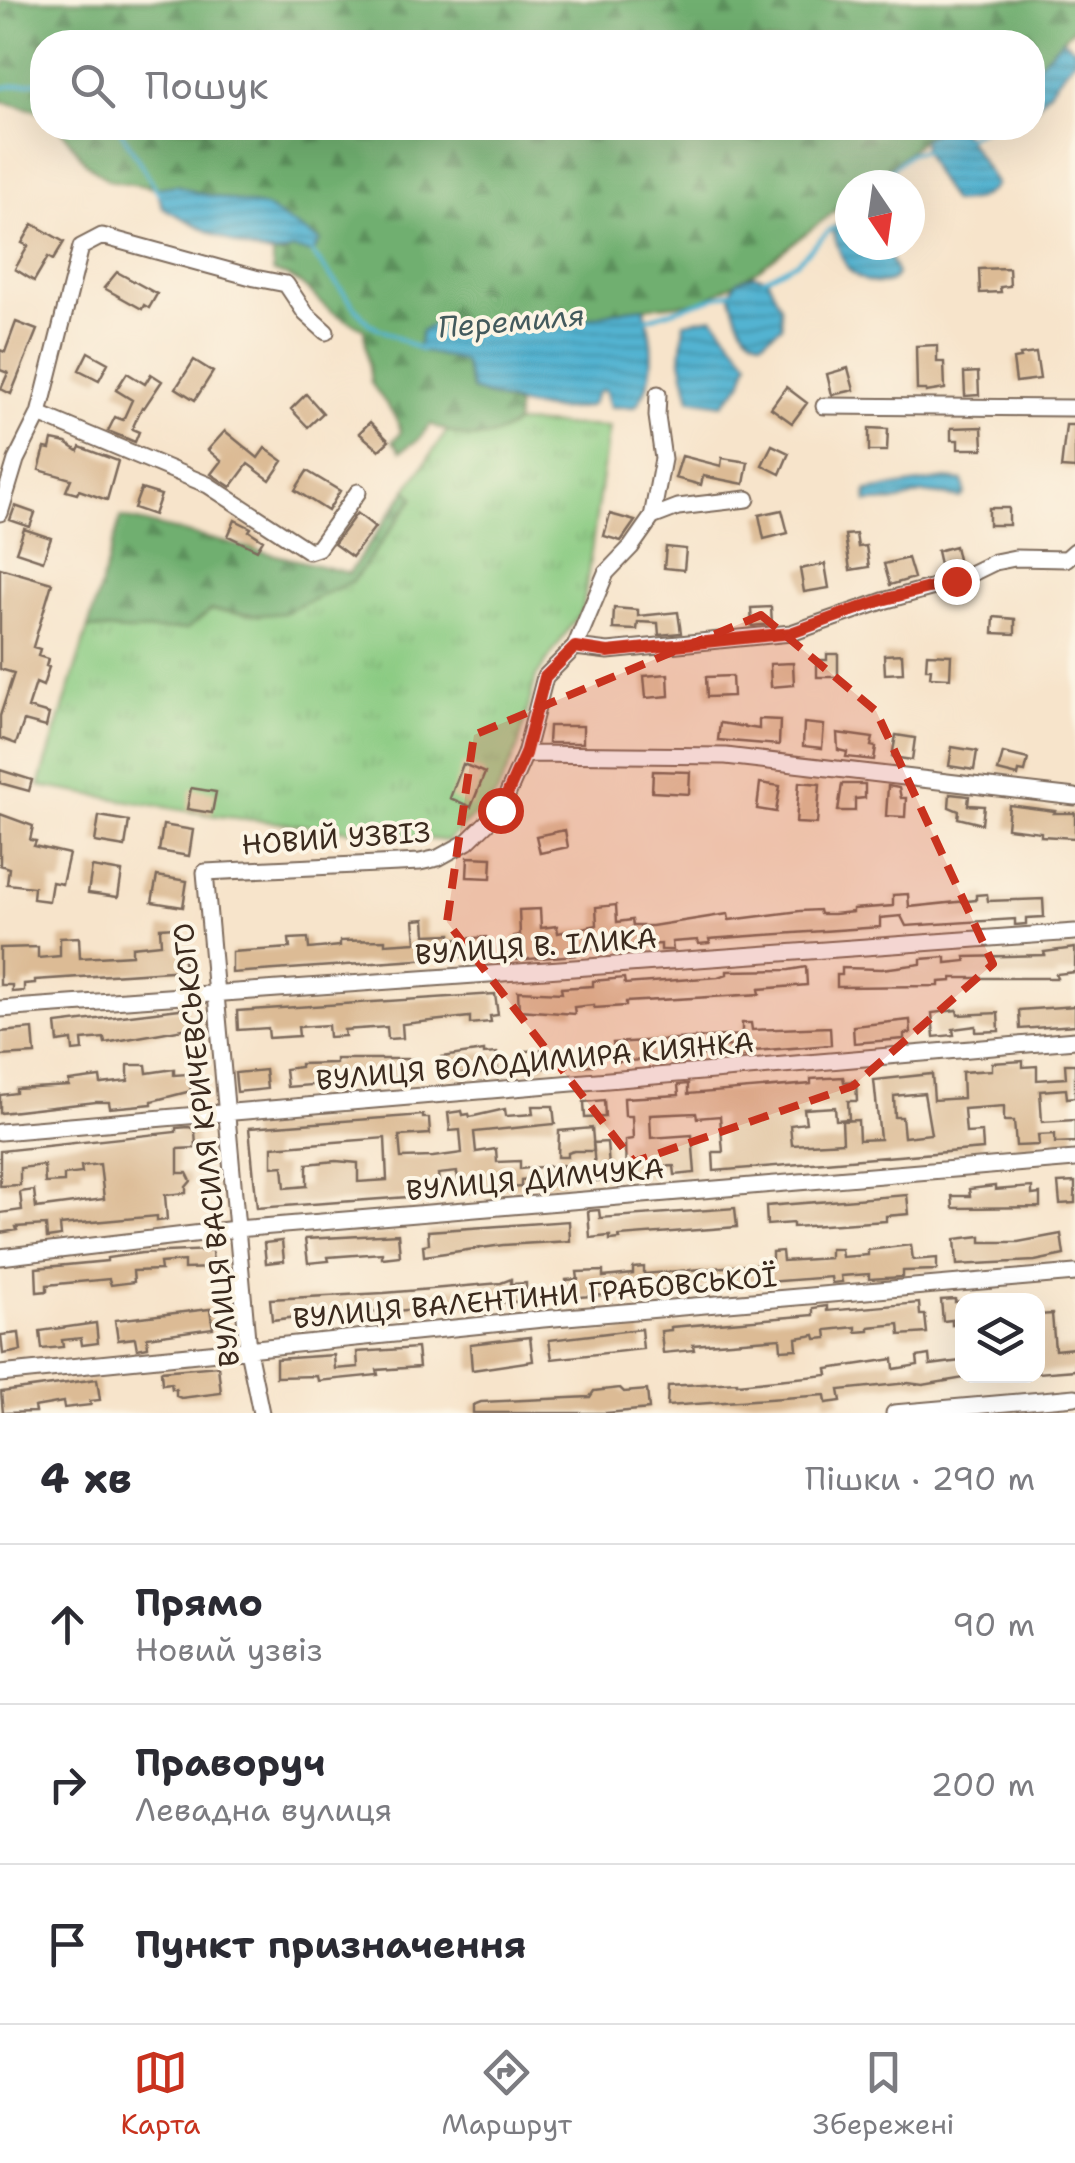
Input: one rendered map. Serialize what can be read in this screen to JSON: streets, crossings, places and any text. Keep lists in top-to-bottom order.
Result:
{
  "streets": {
    "street": [
      "НОВИЙ УЗВІЗ",
      "ВУЛИЦЯ В. ІЛИКА",
      "ВУЛИЦЯ ВОЛОДИМИРА КИЯНКА",
      "ВУЛИЦЯ ВАСИЛЯ КРИЧЕВСЬКОГО",
      "ВУЛИЦЯ ДИМЧУКА",
      "ВУЛИЦЯ ВАЛЕНТИНИ ГРАБОВСЬКОЇ"
    ]
  },
  "crossings": [
    ["НОВИЙ УЗВІЗ", "ВУЛИЦЯ ВАСИЛЯ КРИЧЕВСЬКОГО"],
    ["ВУЛИЦЯ В. ІЛИКА", "ВУЛИЦЯ ВАСИЛЯ КРИЧЕВСЬКОГО"],
    ["ВУЛИЦЯ ВОЛОДИМИРА КИЯНКА", "ВУЛИЦЯ ВАСИЛЯ КРИЧЕВСЬКОГО"],
    ["ВУЛИЦЯ ВАСИЛЯ КРИЧЕВСЬКОГО", "ВУЛИЦЯ ДИМЧУКА"],
    ["ВУЛИЦЯ ВАСИЛЯ КРИЧЕВСЬКОГО", "ВУЛИЦЯ ВАЛЕНТИНИ ГРАБОВСЬКОЇ"]
  ],
  "water": ["Перемиля"],
  "north": "bottom",
  "page": {
    "search": "Пошук",
    "heading": ["4 хв", "Пішки · 290 m"],
    "list": [
      ["Прямо", "Новий узвіз", "90 m"],
      ["Праворуч", "Левадна вулиця", "200 m"],
      "Пункт призначення"
    ],
    "nav": ["Карта", "Маршрут", "Збережені"]
  }
}
